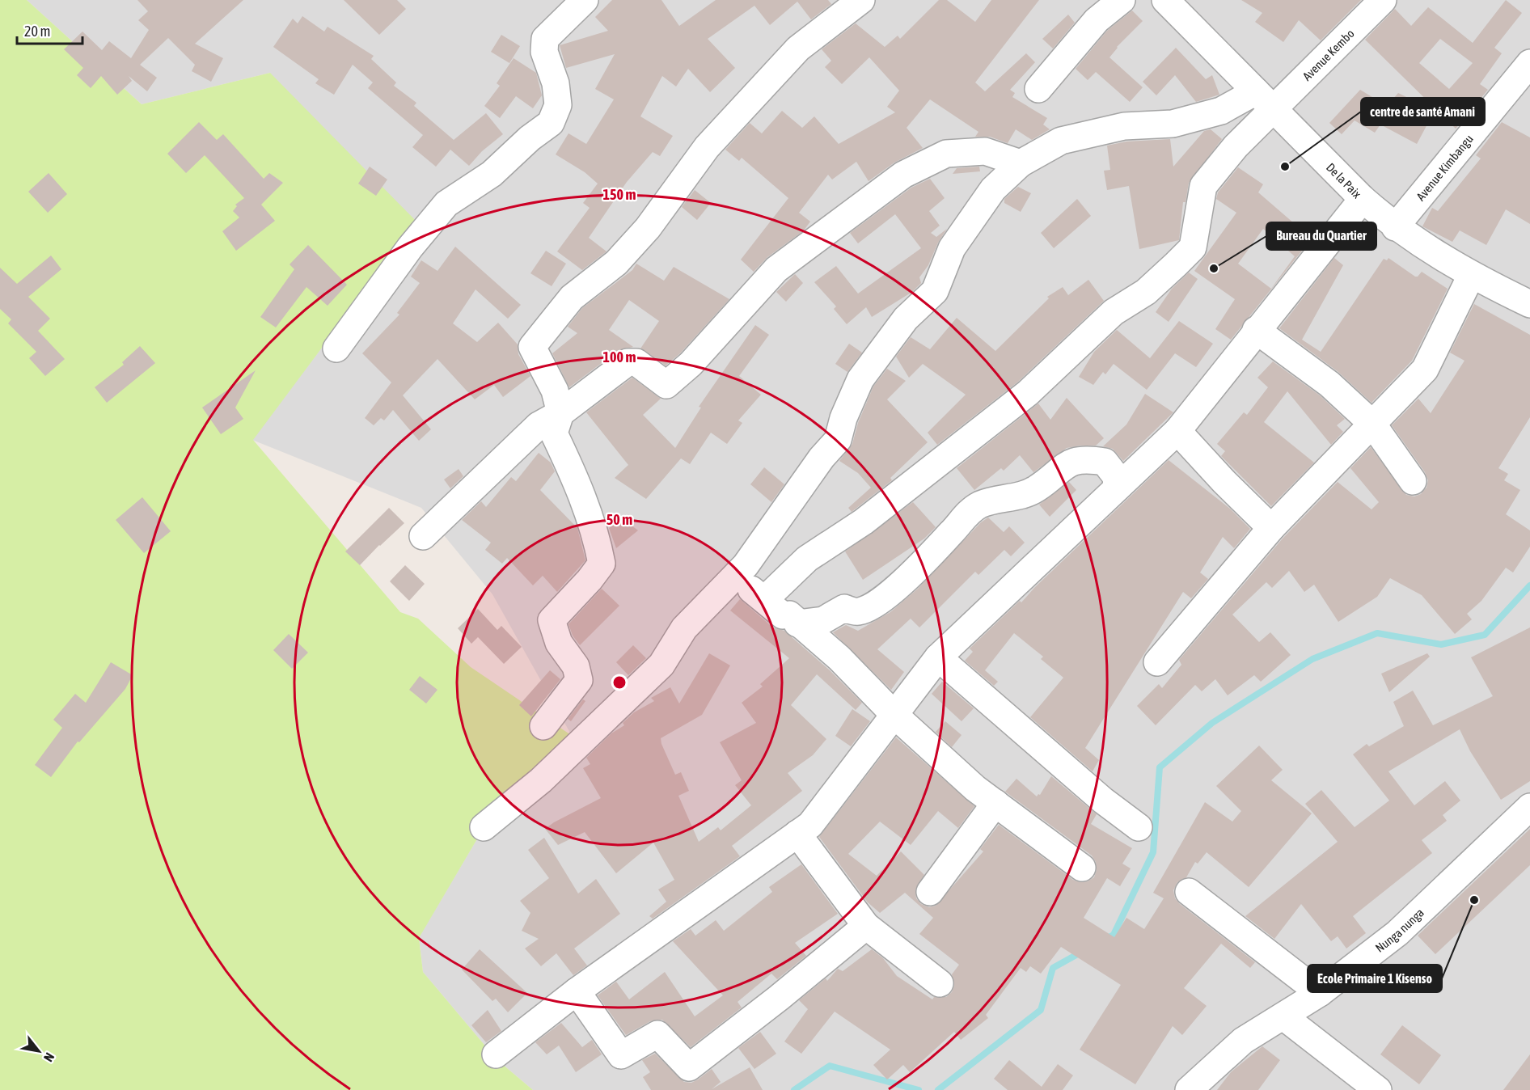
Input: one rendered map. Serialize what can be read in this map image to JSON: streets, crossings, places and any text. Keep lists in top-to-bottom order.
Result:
{
  "streets": {
    "street": [
      "Avenue Kembo",
      "Avenue Kimbangu",
      "De la Paix",
      "Nunga nunga"
    ]
  },
  "crossings": [
    ["Avenue Kembo", "De la Paix"],
    ["Avenue Kimbangu", "De la Paix"]
  ],
  "places": ["centre de santé Amani", "Bureau du Quartier", "Ecole Primaire 1 Kisenso"],
  "scale_bar": "20 m",
  "north": "bottom right",
  "rings": ["150 m", "100 m", "50 m"]
}
